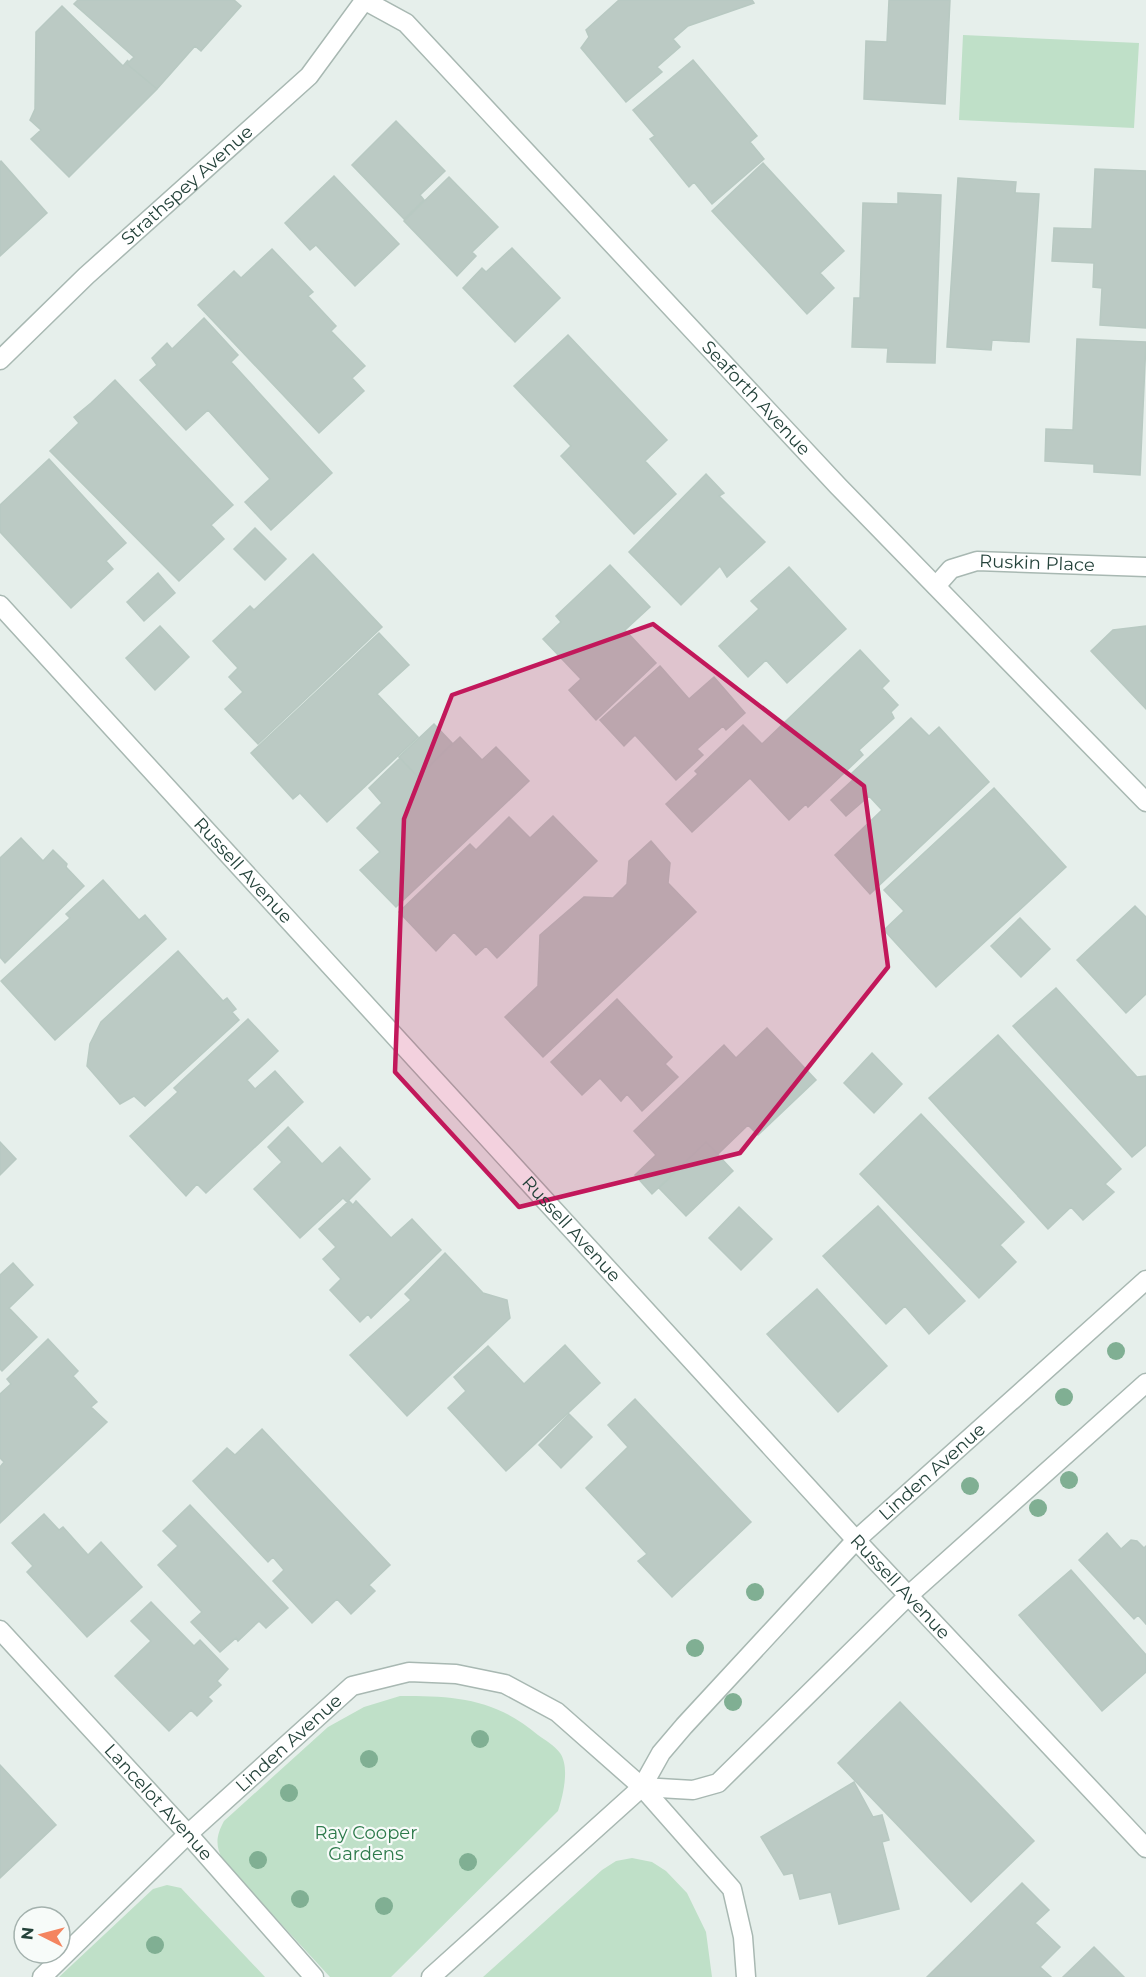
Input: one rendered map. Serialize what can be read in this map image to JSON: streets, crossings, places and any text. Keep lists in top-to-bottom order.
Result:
{
  "streets": {
    "street": [
      "Strathspey Avenue",
      "Seaforth Avenue",
      "Ruskin Place",
      "Russell Avenue",
      "Linden Avenue",
      "Lancelot Avenue"
    ]
  },
  "crossings": [
    ["Strathspey Avenue", "Seaforth Avenue"],
    ["Seaforth Avenue", "Ruskin Place"],
    ["Russell Avenue", "Linden Avenue"],
    ["Linden Avenue", "Lancelot Avenue"]
  ],
  "parks": ["Ray Cooper Gardens"],
  "north": "left"
}
